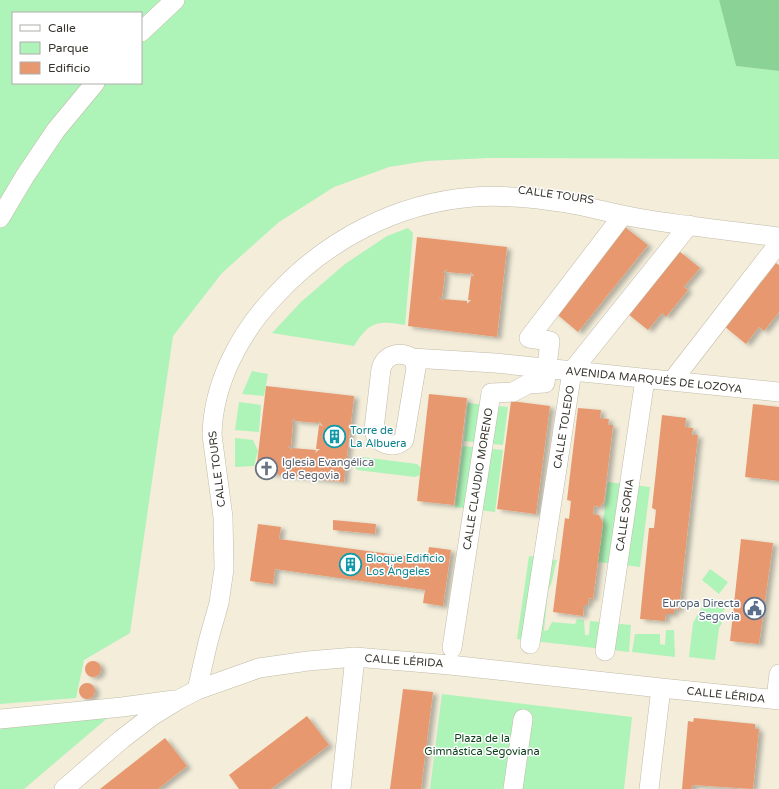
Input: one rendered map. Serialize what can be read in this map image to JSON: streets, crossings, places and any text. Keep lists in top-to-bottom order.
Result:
{
  "streets": {
    "street": [
      "CALLE TOURS",
      "AVENIDA MARQUÉS DE LOZOYA",
      "CALLE TOLEDO",
      "CALLE CLAUDIO MORENO",
      "CALLE SORIA",
      "CALLE LÉRIDA"
    ]
  },
  "crossings": [
    ["CALLE TOURS", "CALLE CLAUDIO MORENO"],
    ["CALLE TOURS", "CALLE LÉRIDA"],
    ["AVENIDA MARQUÉS DE LOZOYA", "CALLE TOLEDO"],
    ["AVENIDA MARQUÉS DE LOZOYA", "CALLE CLAUDIO MORENO"],
    ["AVENIDA MARQUÉS DE LOZOYA", "CALLE SORIA"]
  ],
  "parks": ["Plaza de la Gimnástica Segoviana"],
  "places": {
    "building": ["Torre de La Albuera", "Bloque Edificio Los Ángeles"],
    "church": ["Iglesia Evangélica de Segovia"],
    "public building": ["Europa Directa Segovia"]
  },
  "legend": ["Calle", "Parque", "Edificio"]
}
